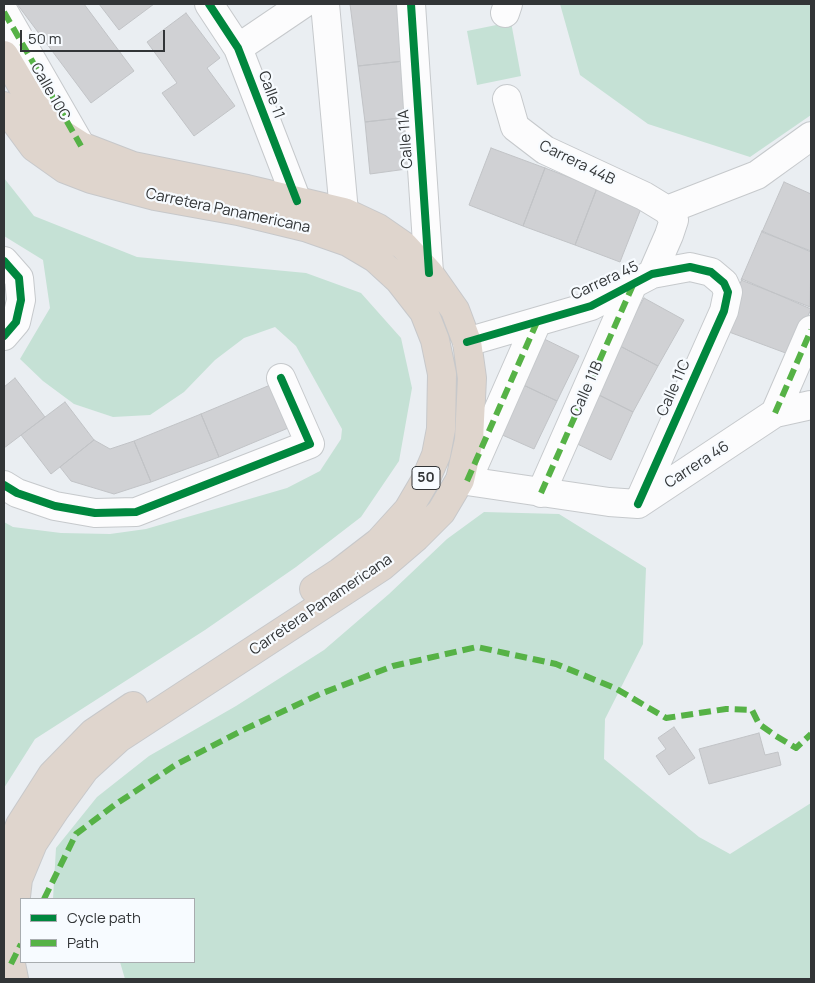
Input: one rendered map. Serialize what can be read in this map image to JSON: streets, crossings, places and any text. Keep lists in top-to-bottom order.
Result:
{
  "streets": {
    "highway": ["Carretera Panamericana", "50"],
    "street": [
      "Calle 10C",
      "Calle 11",
      "Calle 11A",
      "Carrera 44B",
      "Carrera 45",
      "Calle 11C",
      "Calle 11B",
      "Carrera 46"
    ]
  },
  "crossings": [
    ["Calle 10C", "Carretera Panamericana"],
    ["Calle 11", "Carretera Panamericana"],
    ["Calle 11A", "Carretera Panamericana"],
    ["Carrera 44B", "Calle 11B"],
    ["Carretera Panamericana", "Carrera 45"],
    ["Carrera 45", "Calle 11C"],
    ["Carrera 45", "Calle 11B"],
    ["Calle 11C", "Carrera 46"]
  ],
  "legend": ["Cycle path", "Path"],
  "scale_bar": "50 m"
}
